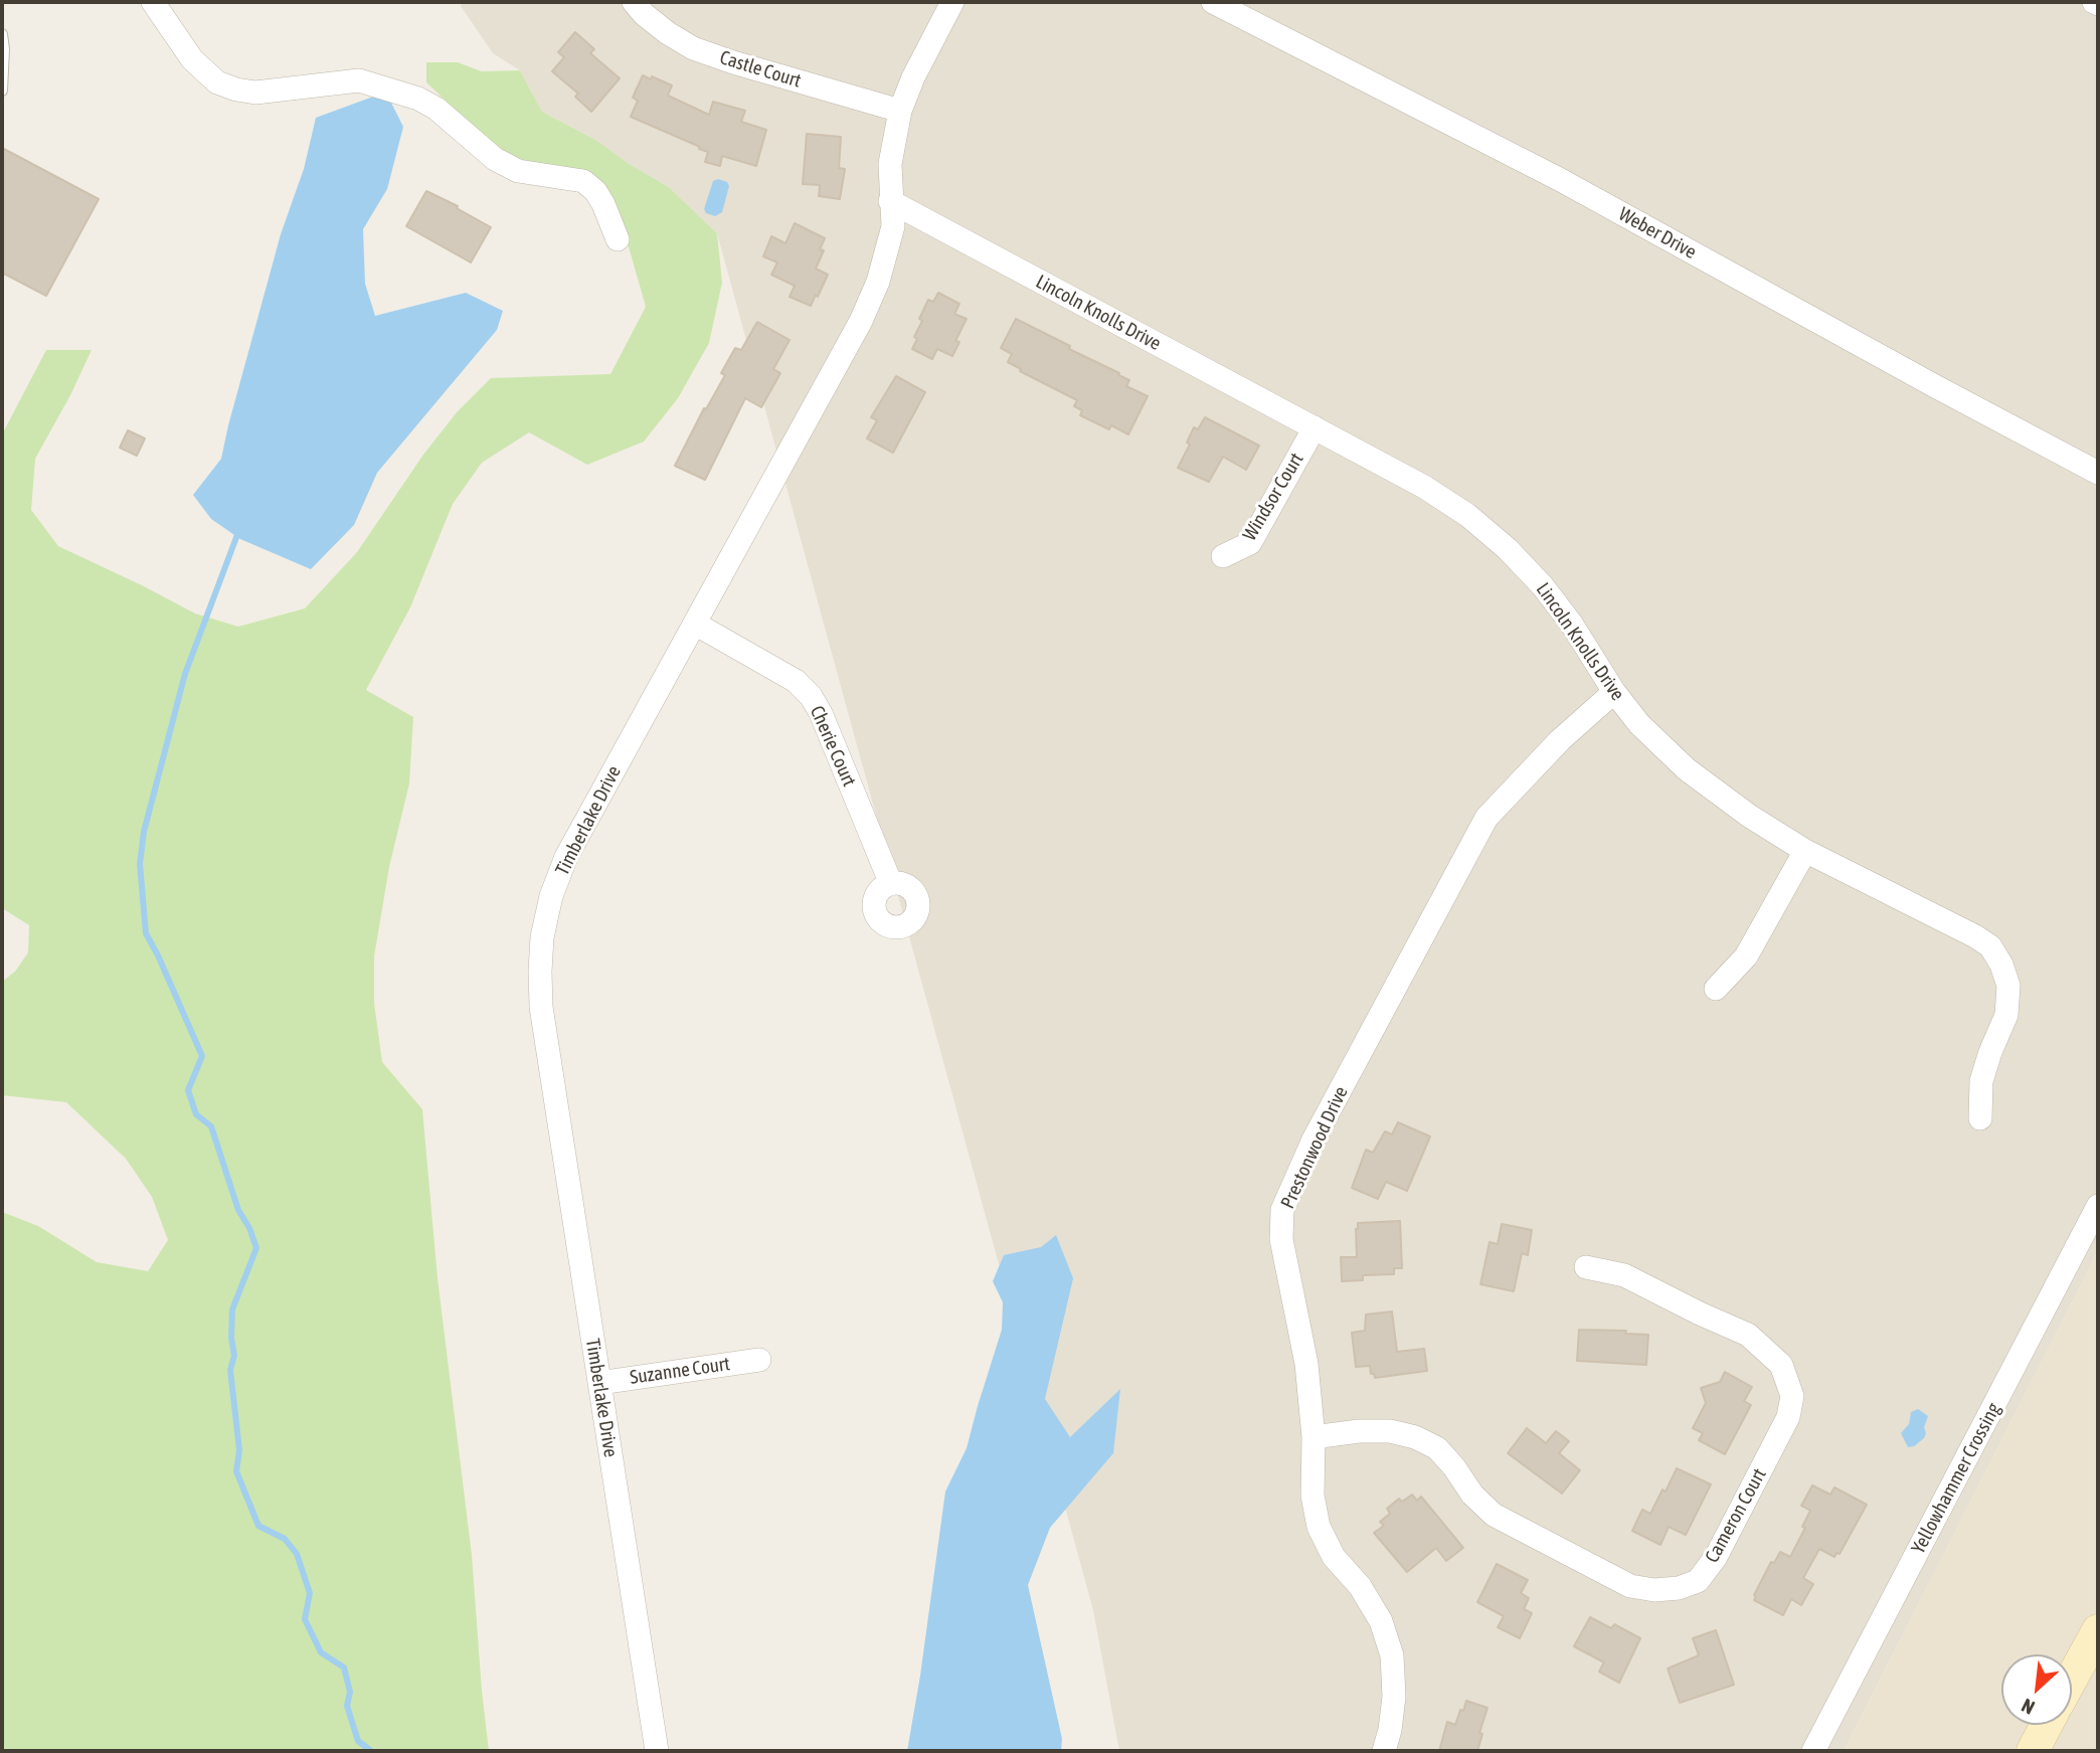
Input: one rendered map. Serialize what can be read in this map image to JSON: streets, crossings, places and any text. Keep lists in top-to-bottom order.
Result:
{
  "streets": {
    "street": [
      "Castle Court",
      "Weber Drive",
      "Lincoln Knolls Drive",
      "Windsor Court",
      "Cherie Court",
      "Timberlake Drive",
      "Prestonwood Drive",
      "Suzanne Court",
      "Yellowhammer Crossing",
      "Cameron Court"
    ]
  },
  "crossings": [
    ["Castle Court", "Timberlake Drive"],
    ["Lincoln Knolls Drive", "Windsor Court"],
    ["Lincoln Knolls Drive", "Timberlake Drive"],
    ["Lincoln Knolls Drive", "Prestonwood Drive"],
    ["Cherie Court", "Timberlake Drive"],
    ["Timberlake Drive", "Suzanne Court"],
    ["Prestonwood Drive", "Cameron Court"]
  ],
  "north": "bottom left"
}
